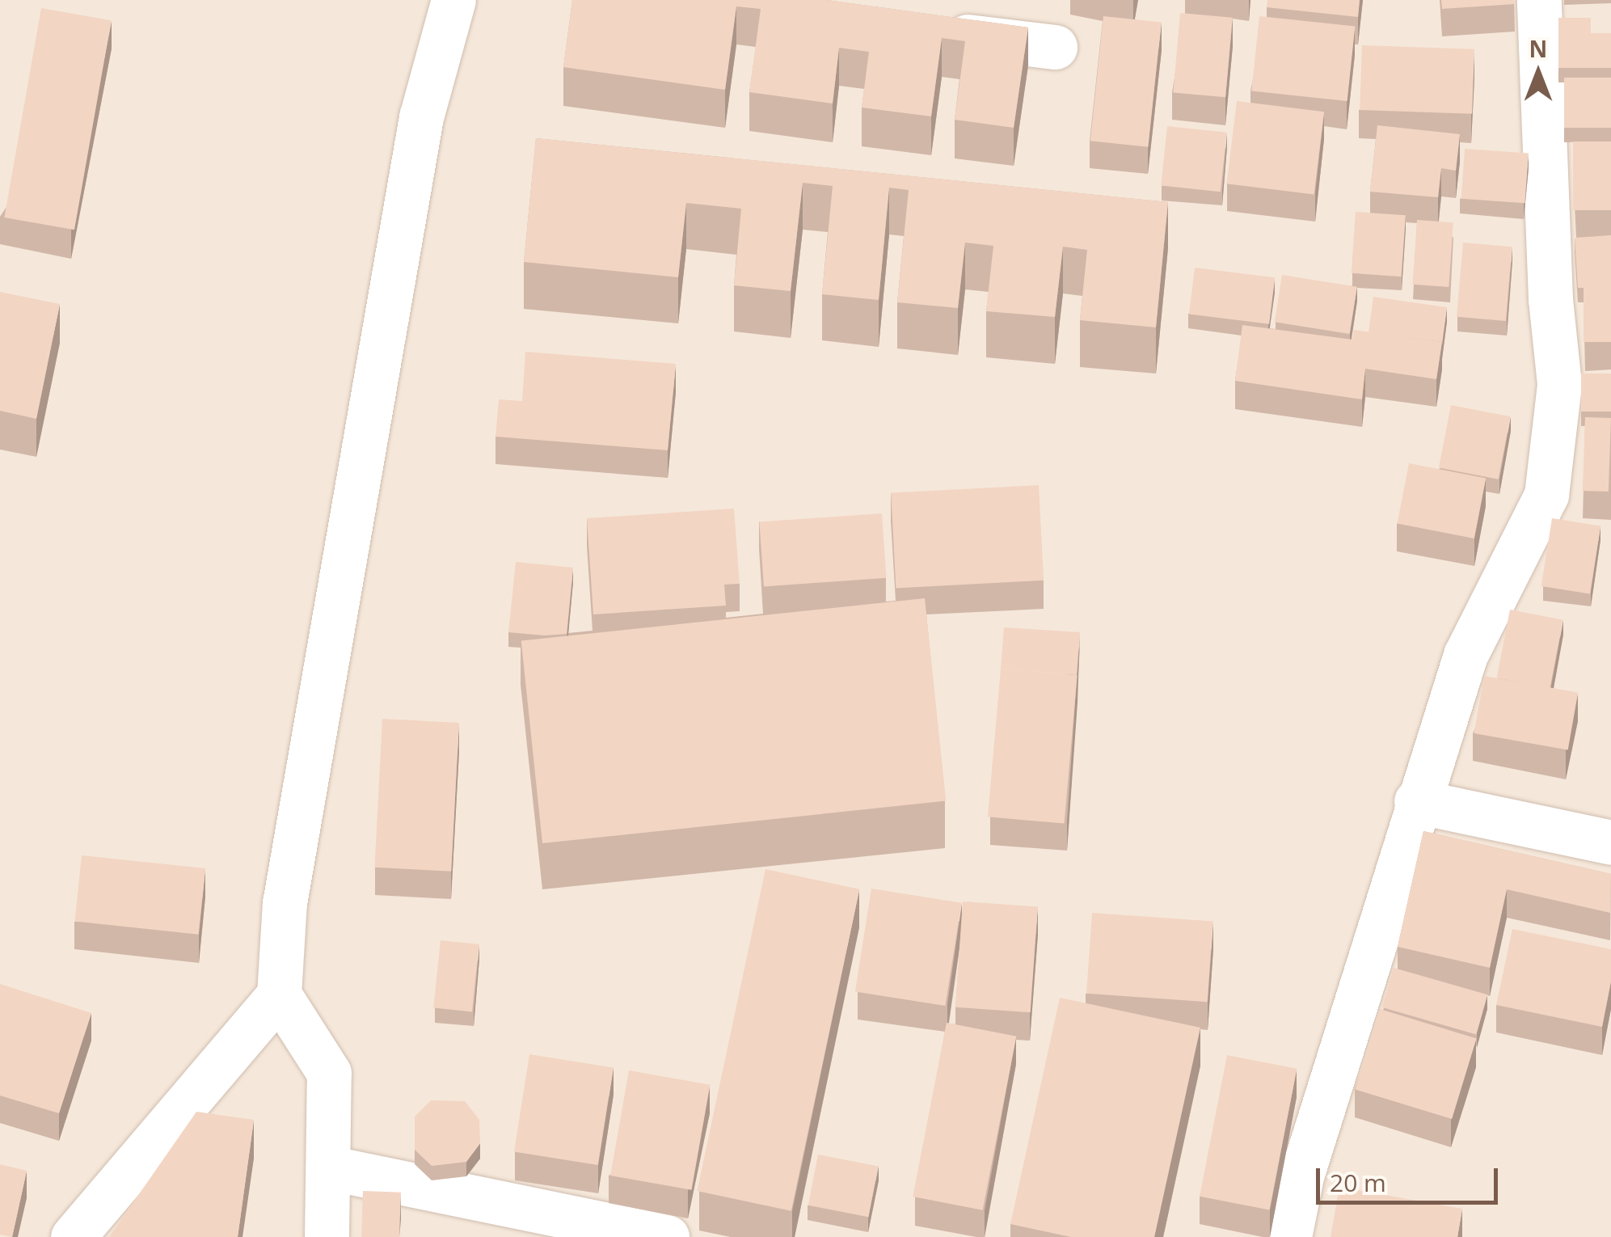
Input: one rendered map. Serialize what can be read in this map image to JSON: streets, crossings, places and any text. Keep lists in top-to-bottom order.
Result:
{
  "scale_bar": "20 m",
  "north": "top"
}
